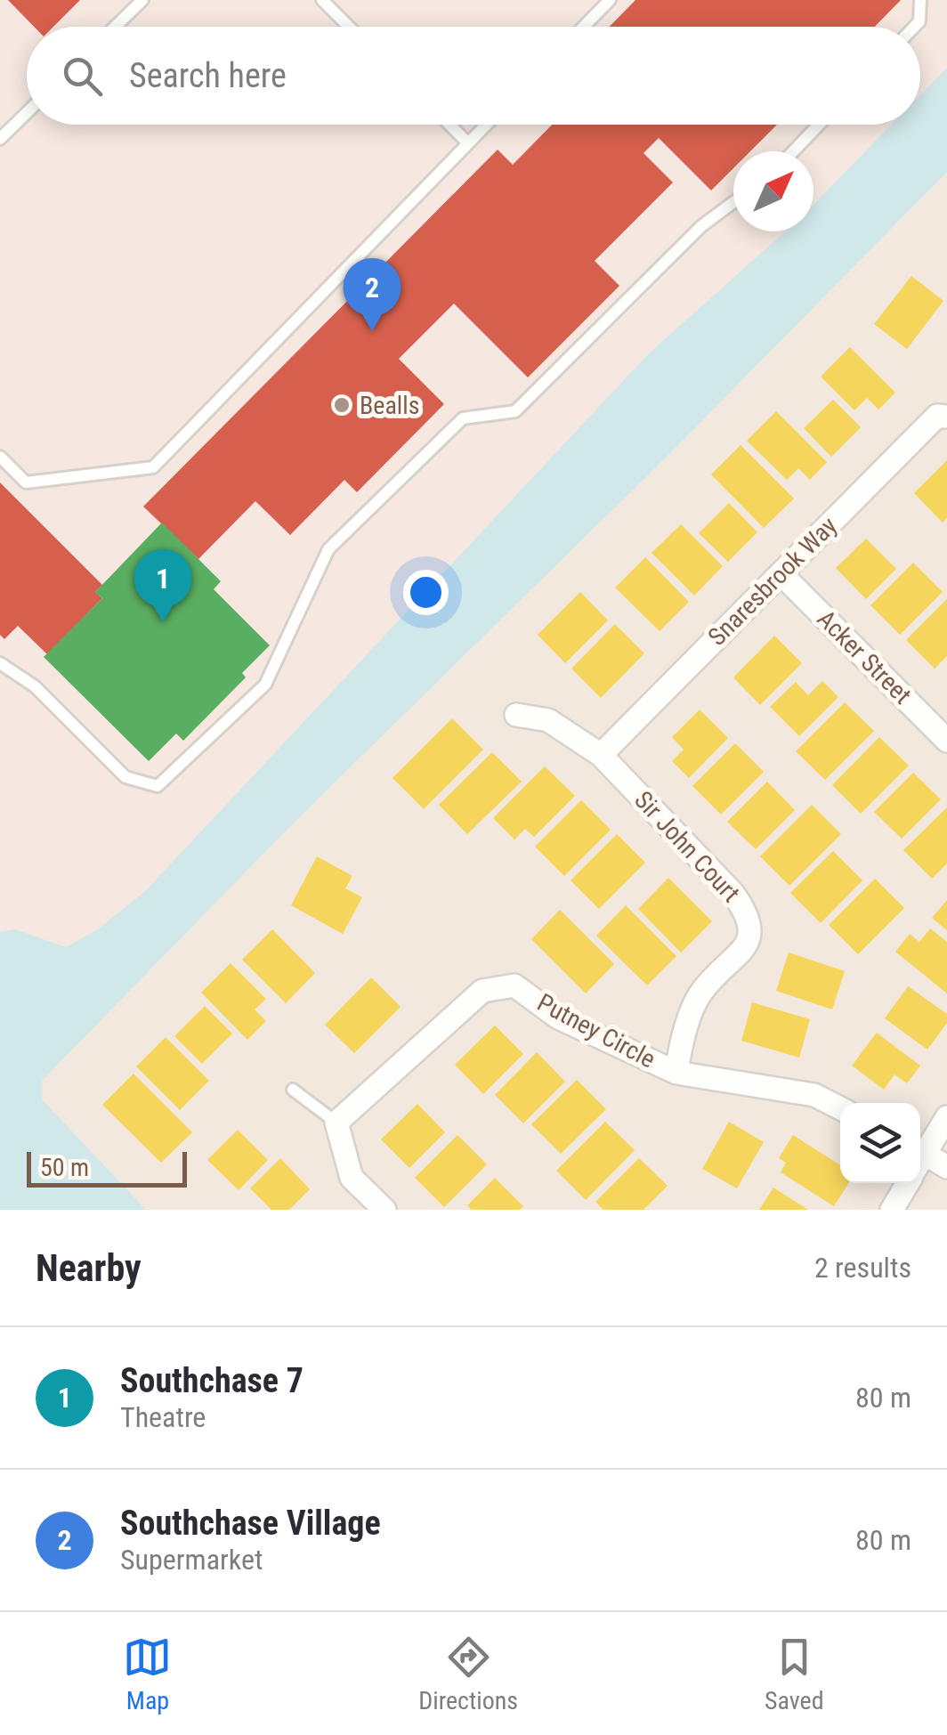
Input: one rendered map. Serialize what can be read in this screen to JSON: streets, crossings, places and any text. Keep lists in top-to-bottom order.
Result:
{
  "streets": {
    "street": [
      "Snaresbrook Way",
      "Acker Street",
      "Sir John Court",
      "Putney Circle"
    ]
  },
  "crossings": [
    ["Snaresbrook Way", "Acker Street"],
    ["Snaresbrook Way", "Sir John Court"],
    ["Sir John Court", "Putney Circle"]
  ],
  "places": ["Bealls"],
  "scale_bar": "50 m",
  "north": "top right",
  "page": {
    "search": "Search here",
    "pins": ["2", "1"],
    "scale": "50 m",
    "heading": ["Nearby", "2 results"],
    "list": [
      {
        "mark": "1",
        "name": "Southchase 7",
        "note": "Theatre",
        "value": "80 m"
      },
      {
        "mark": "2",
        "name": "Southchase Village",
        "note": "Supermarket",
        "value": "80 m"
      }
    ],
    "nav": ["Map", "Directions", "Saved"]
  }
}
